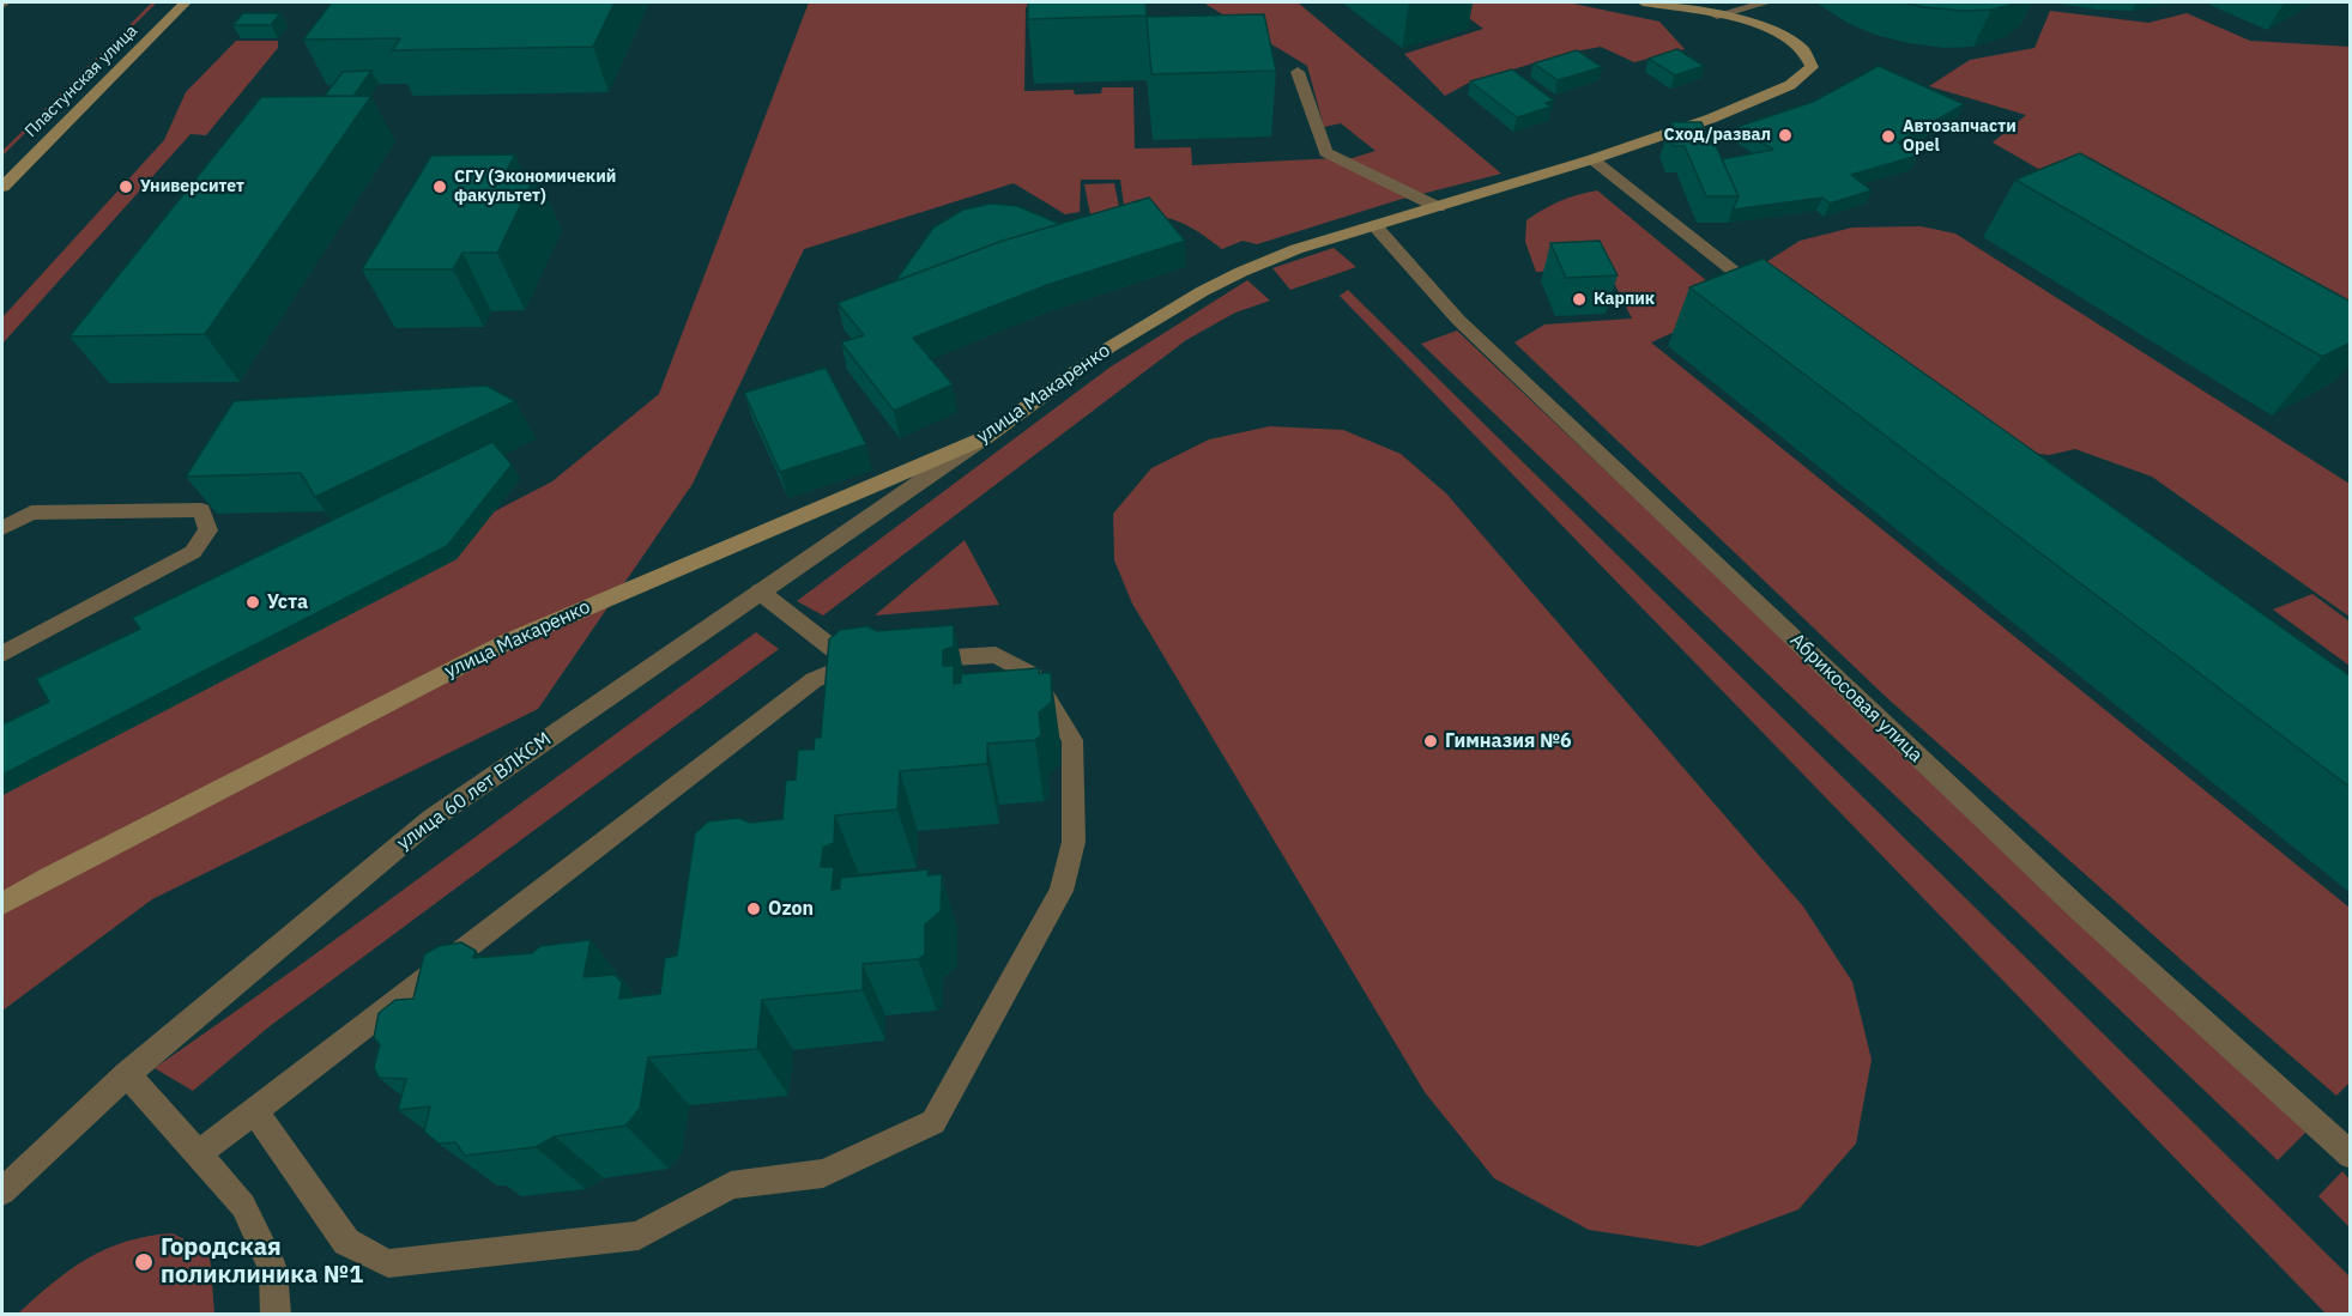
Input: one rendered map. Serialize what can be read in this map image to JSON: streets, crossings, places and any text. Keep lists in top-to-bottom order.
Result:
{
  "streets": {
    "street": [
      "Пластунская улица",
      "улица Макаренко",
      "Абрикосовая улица",
      "улица 60 лет ВЛКСМ"
    ]
  },
  "crossings": [
    ["улица Макаренко", "Абрикосовая улица"],
    ["улица Макаренко", "улица 60 лет ВЛКСМ"]
  ],
  "places": [
    "Сход/развал",
    "Автозапчасти Opel",
    "Университет",
    "СГУ (Экономичекий факультет)",
    "Карпик",
    "Уста",
    "Гимназия №6",
    "Ozon",
    "Городская поликлиника №1"
  ]
}
